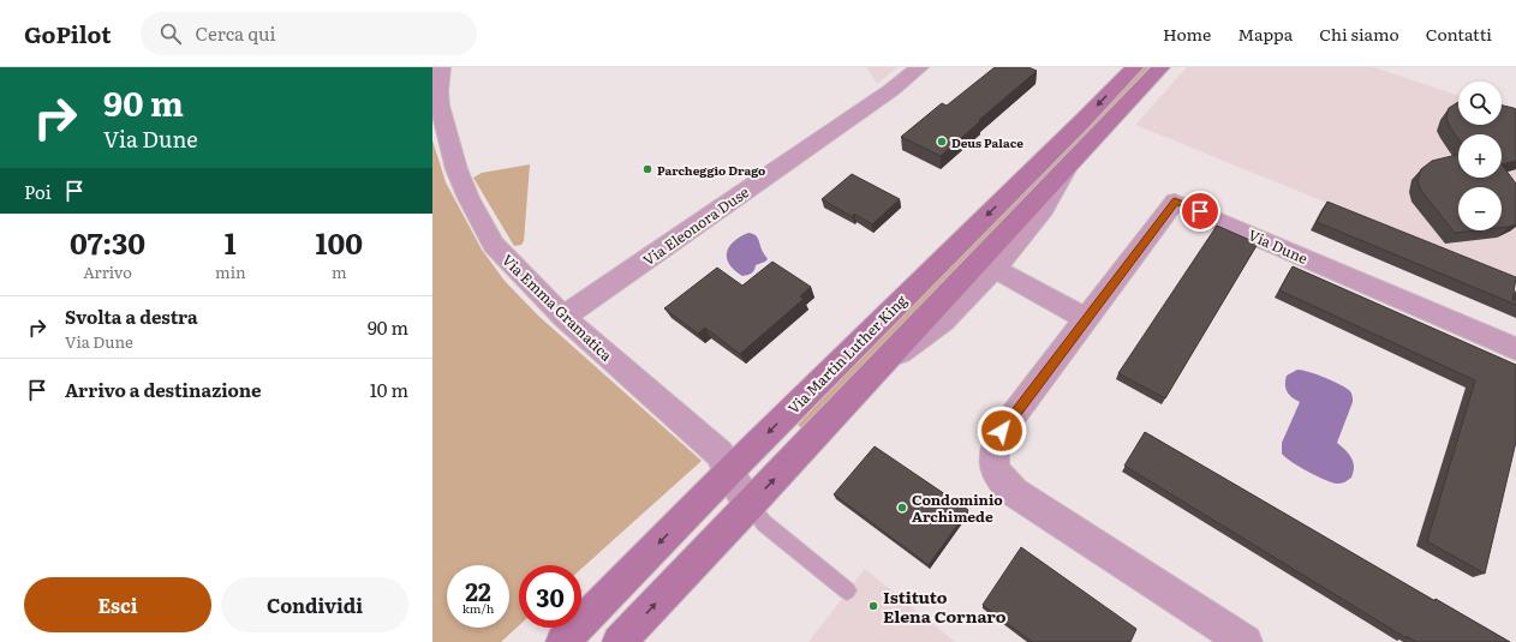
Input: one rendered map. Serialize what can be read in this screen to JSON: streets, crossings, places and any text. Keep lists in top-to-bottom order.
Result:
{
  "streets": {
    "main road": ["Via Martin Luther King"],
    "street": ["Via Eleonora Duse", "Via Dune", "Via Emma Gramatica"]
  },
  "crossings": [
    ["Via Eleonora Duse", "Via Emma Gramatica"],
    ["Via Emma Gramatica", "Via Martin Luther King"]
  ],
  "places": [
    "Deus Palace",
    "Parcheggio Drago",
    "Condominio Archimede",
    "Istituto Elena Cornaro"
  ],
  "page": {
    "header": "GoPilot",
    "search": "Cerca qui",
    "nav": [
      "Home",
      "Mappa",
      "Chi siamo",
      "Contatti"
    ],
    "turn": ["90 m", "Via Dune"],
    "map_buttons": ["+", "−"],
    "then": "Poi",
    "eta": [
      "07:30",
      "Arrivo",
      "1",
      "min",
      "100",
      "m"
    ],
    "list": [
      {
        "name": "Svolta a destra",
        "note": "Via Dune",
        "value": "90 m"
      },
      {
        "name": "Arrivo a destinazione",
        "value": "10 m"
      }
    ],
    "speed": "22 km/h",
    "limit": "30",
    "buttons": ["Esci", "Condividi"]
  }
}
